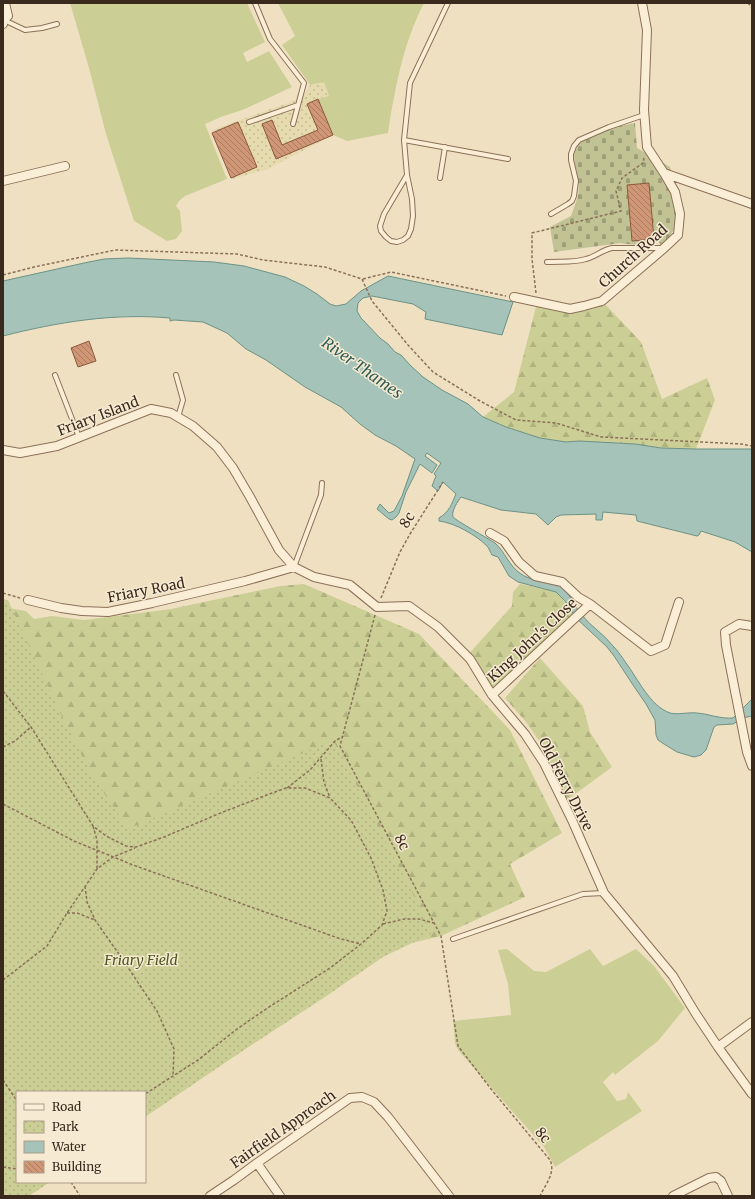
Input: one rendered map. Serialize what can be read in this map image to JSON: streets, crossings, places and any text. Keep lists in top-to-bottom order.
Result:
{
  "streets": {
    "street": [
      "Church Road",
      "Friary Island",
      "Friary Road",
      "King John's Close",
      "Old Ferry Drive",
      "Fairfield Approach"
    ],
    "path": ["8c"]
  },
  "crossings": [
    ["Friary Island", "Friary Road"],
    ["8c", "Old Ferry Drive"],
    ["King John's Close", "Old Ferry Drive"]
  ],
  "water": ["River Thames"],
  "parks": ["Friary Field"],
  "legend": [
    "Road",
    "Park",
    "Water",
    "Building"
  ]
}
